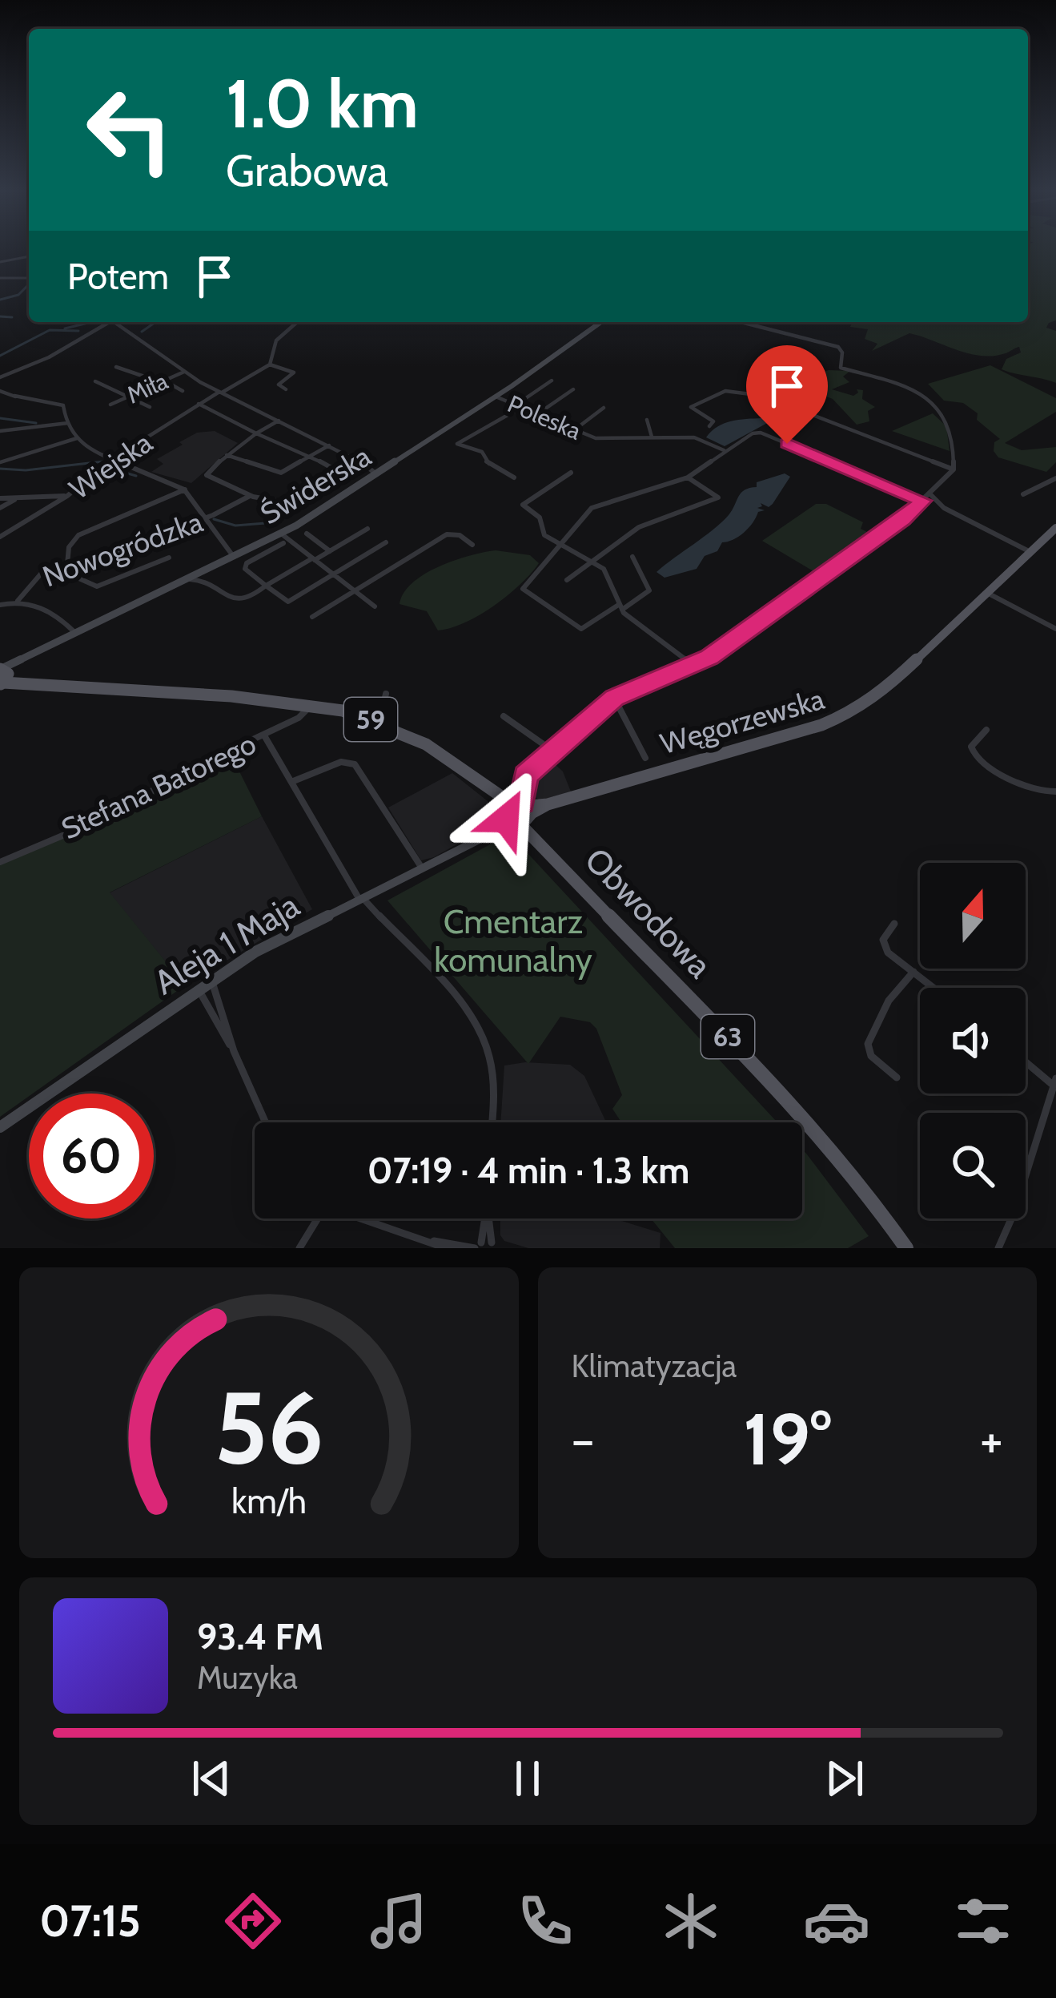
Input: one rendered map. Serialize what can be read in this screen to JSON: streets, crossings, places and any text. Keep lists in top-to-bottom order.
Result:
{
  "streets": {
    "main road": [
      "59",
      "Węgorzewska",
      "Obwodowa",
      "63"
    ],
    "street": [
      "Miła",
      "Poleska",
      "Wiejska",
      "Świderska",
      "Nowogródzka",
      "Stefana Batorego",
      "Aleja 1 Maja"
    ]
  },
  "crossings": [
    ["Poleska", "Świderska"],
    ["Świderska", "Obwodowa"],
    ["Węgorzewska", "Obwodowa"],
    ["Węgorzewska", "Aleja 1 Maja"],
    ["Stefana Batorego", "Obwodowa"],
    ["Obwodowa", "Aleja 1 Maja"]
  ],
  "parks": ["Cmentarz komunalny"],
  "north": "top",
  "page": {
    "turn": ["1.0 km", "Grabowa"],
    "then": "Potem",
    "limit": "60",
    "trip": "07:19 · 4 min · 1.3 km",
    "tile": "Klimatyzacja",
    "heat": ["−", "19°", "+"],
    "song": ["93.4 FM", "Muzyka"],
    "tabs": "07:15",
    "gauge": ["56", "km/h"]
  }
}
